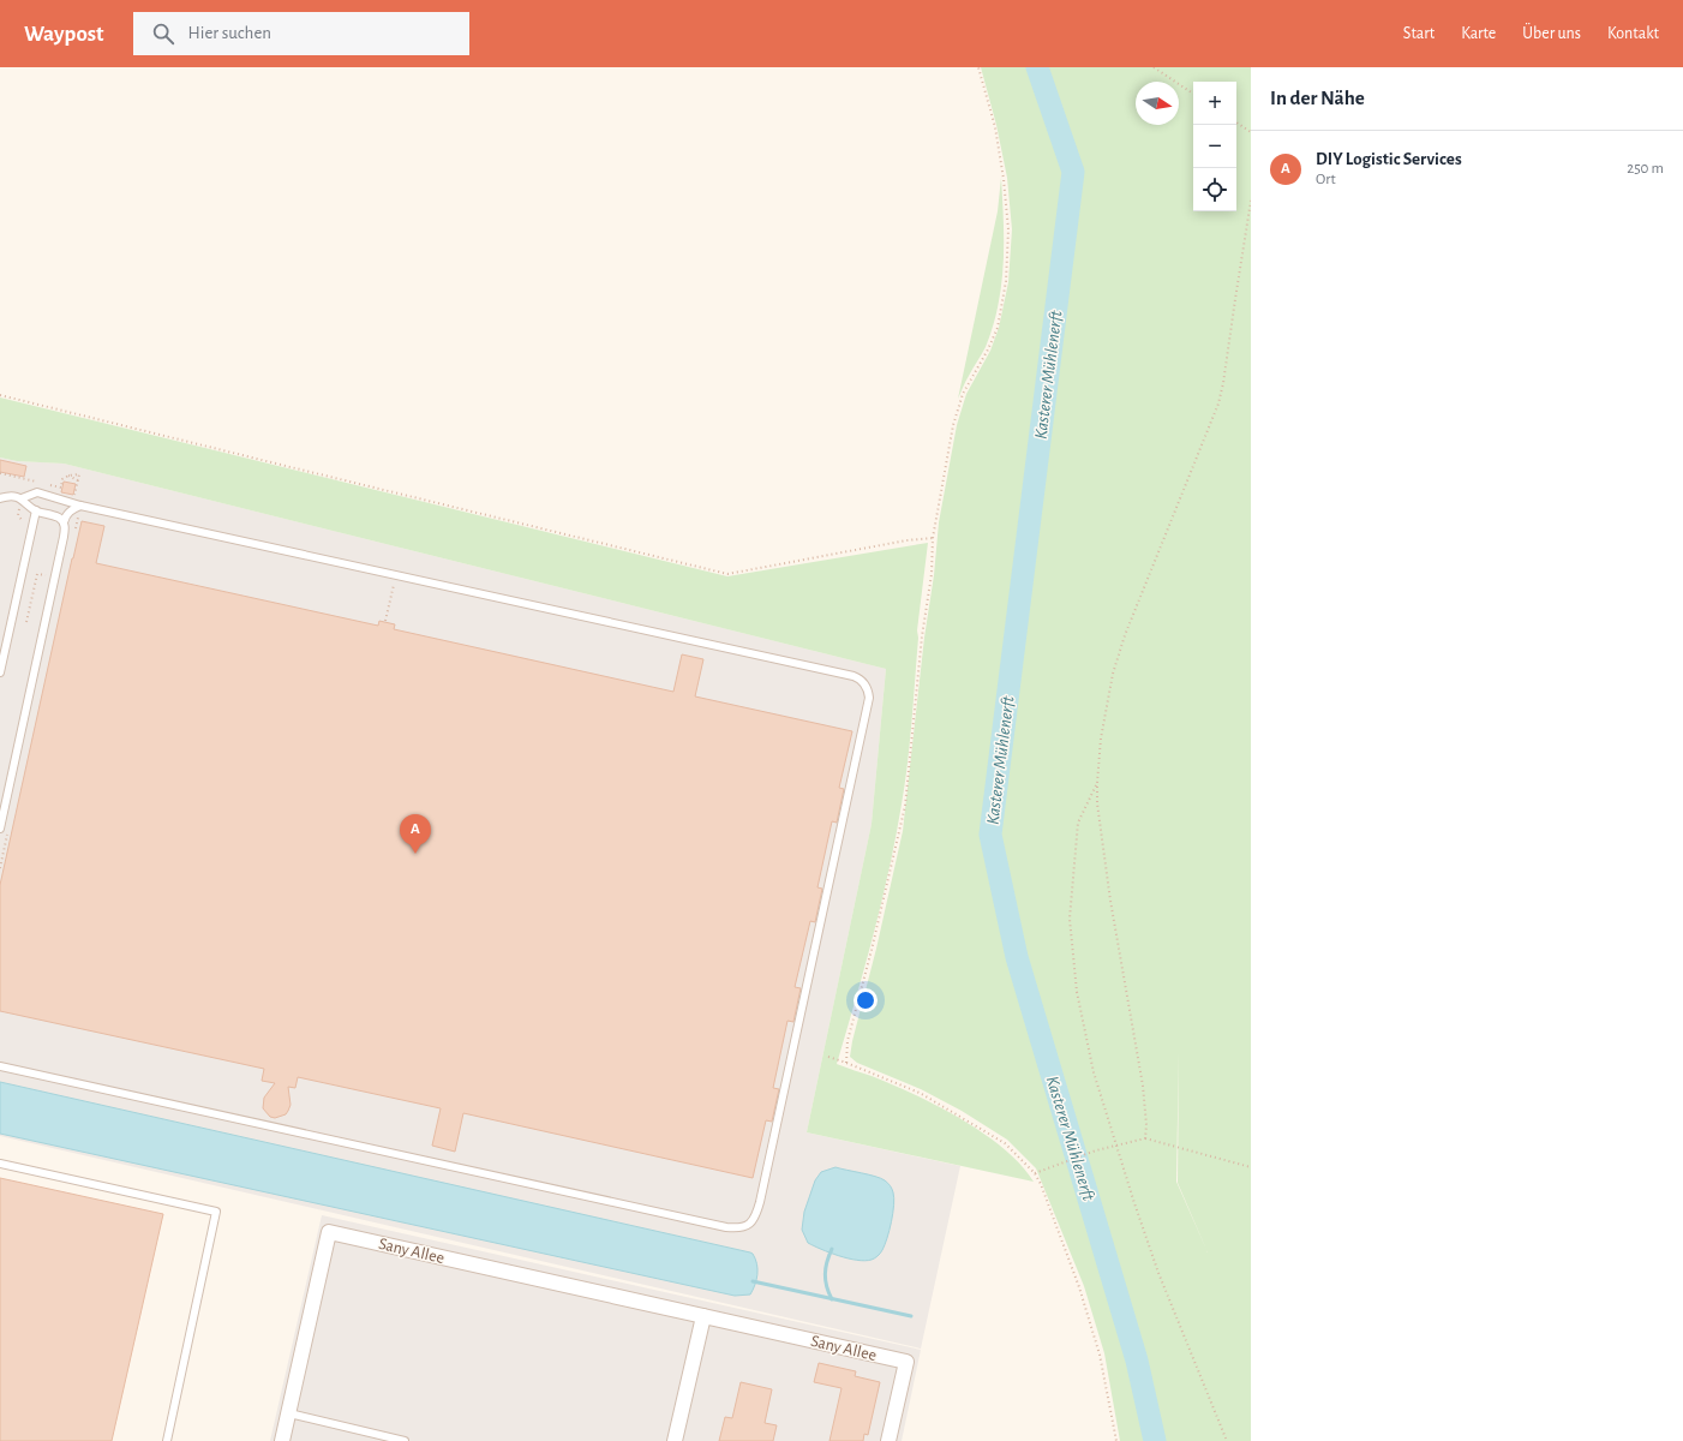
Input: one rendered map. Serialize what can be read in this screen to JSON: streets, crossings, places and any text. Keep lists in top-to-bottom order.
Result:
{
  "streets": {
    "street": ["Sany Allee"]
  },
  "water": ["Kasterer Mühlenerft"],
  "north": "right",
  "page": {
    "header": "Waypost",
    "search": "Hier suchen",
    "nav": [
      "Start",
      "Karte",
      "Über uns",
      "Kontakt"
    ],
    "heading": "In der Nähe",
    "map_buttons": ["+", "−"],
    "list": [
      {
        "mark": "A",
        "name": "DIY Logistic Services",
        "note": "Ort",
        "value": "250 m"
      }
    ],
    "pins": "A"
  }
}
